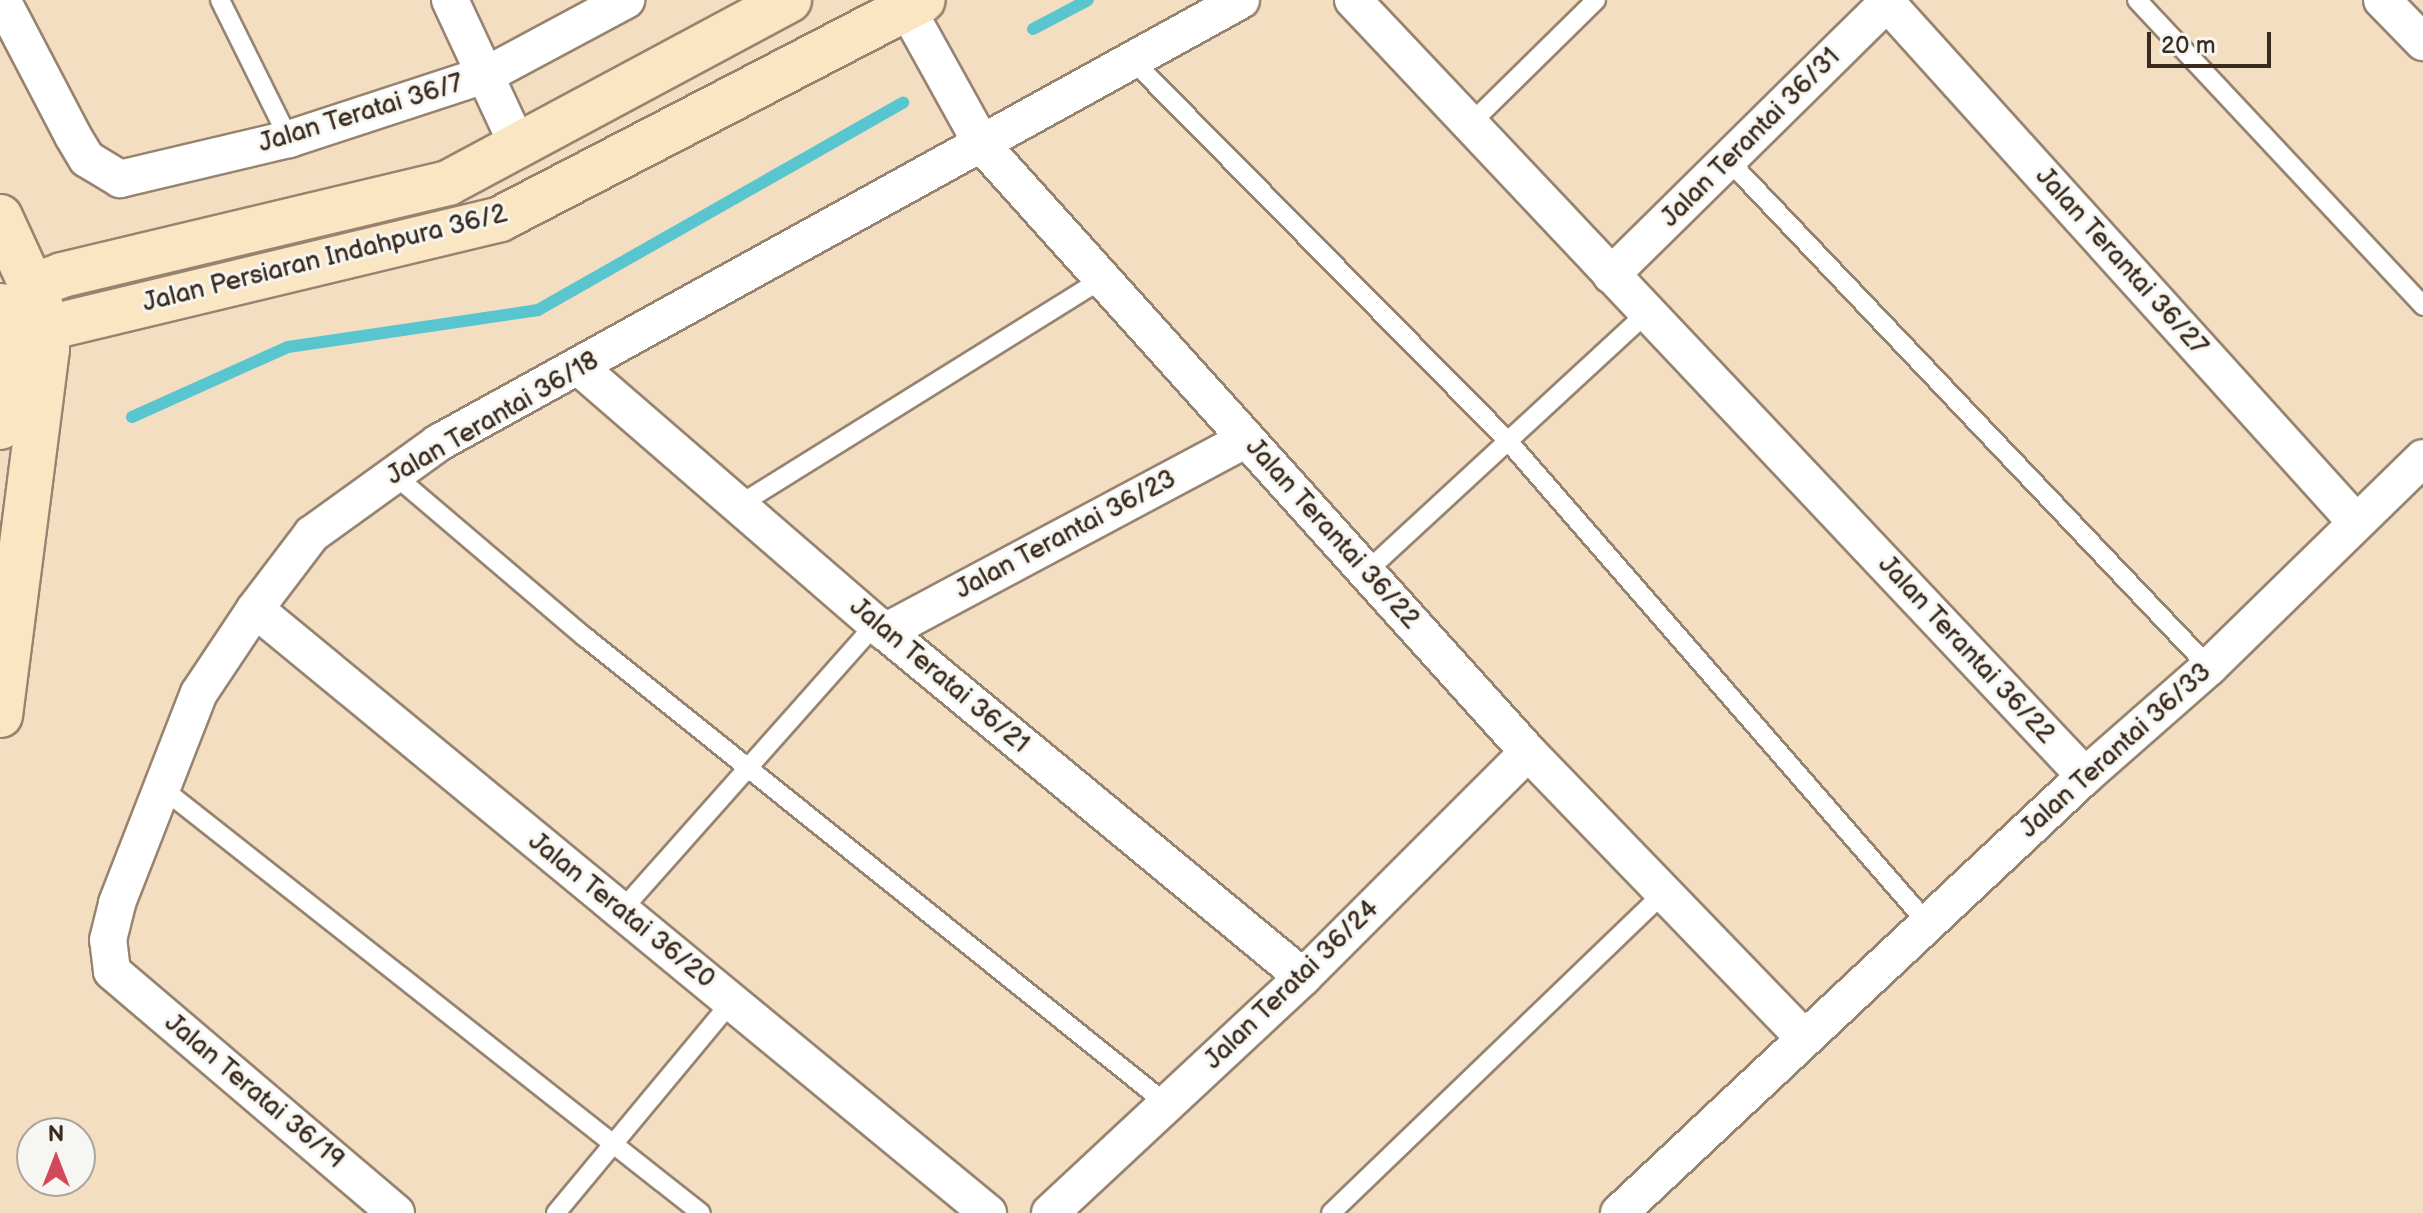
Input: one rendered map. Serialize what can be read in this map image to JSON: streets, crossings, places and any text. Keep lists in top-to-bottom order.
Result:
{
  "streets": {
    "street": [
      "Jalan Teratai 36/7",
      "Jalan Terantai 36/31",
      "Jalan Persiaran Indahpura 36/2",
      "Jalan Terantai 36/27",
      "Jalan Terantai 36/18",
      "Jalan Terantai 36/22",
      "Jalan Terantai 36/23",
      "Jalan Teratai 36/21",
      "Jalan Terantai 36/33",
      "Jalan Teratai 36/20",
      "Jalan Teratai 36/24",
      "Jalan Teratai 36/19"
    ]
  },
  "crossings": [
    ["Jalan Terantai 36/31", "Jalan Terantai 36/27"],
    ["Jalan Terantai 36/31", "Jalan Terantai 36/22"],
    ["Jalan Persiaran Indahpura 36/2", "Jalan Terantai 36/22"],
    ["Jalan Terantai 36/27", "Jalan Terantai 36/33"],
    ["Jalan Terantai 36/18", "Jalan Terantai 36/22"],
    ["Jalan Terantai 36/18", "Jalan Teratai 36/21"],
    ["Jalan Terantai 36/18", "Jalan Teratai 36/20"],
    ["Jalan Terantai 36/18", "Jalan Teratai 36/19"],
    ["Jalan Terantai 36/22", "Jalan Terantai 36/23"],
    ["Jalan Terantai 36/22", "Jalan Terantai 36/33"],
    ["Jalan Terantai 36/22", "Jalan Teratai 36/24"],
    ["Jalan Terantai 36/23", "Jalan Teratai 36/21"],
    ["Jalan Teratai 36/21", "Jalan Teratai 36/24"]
  ],
  "scale_bar": "20 m",
  "north": "top"
}
